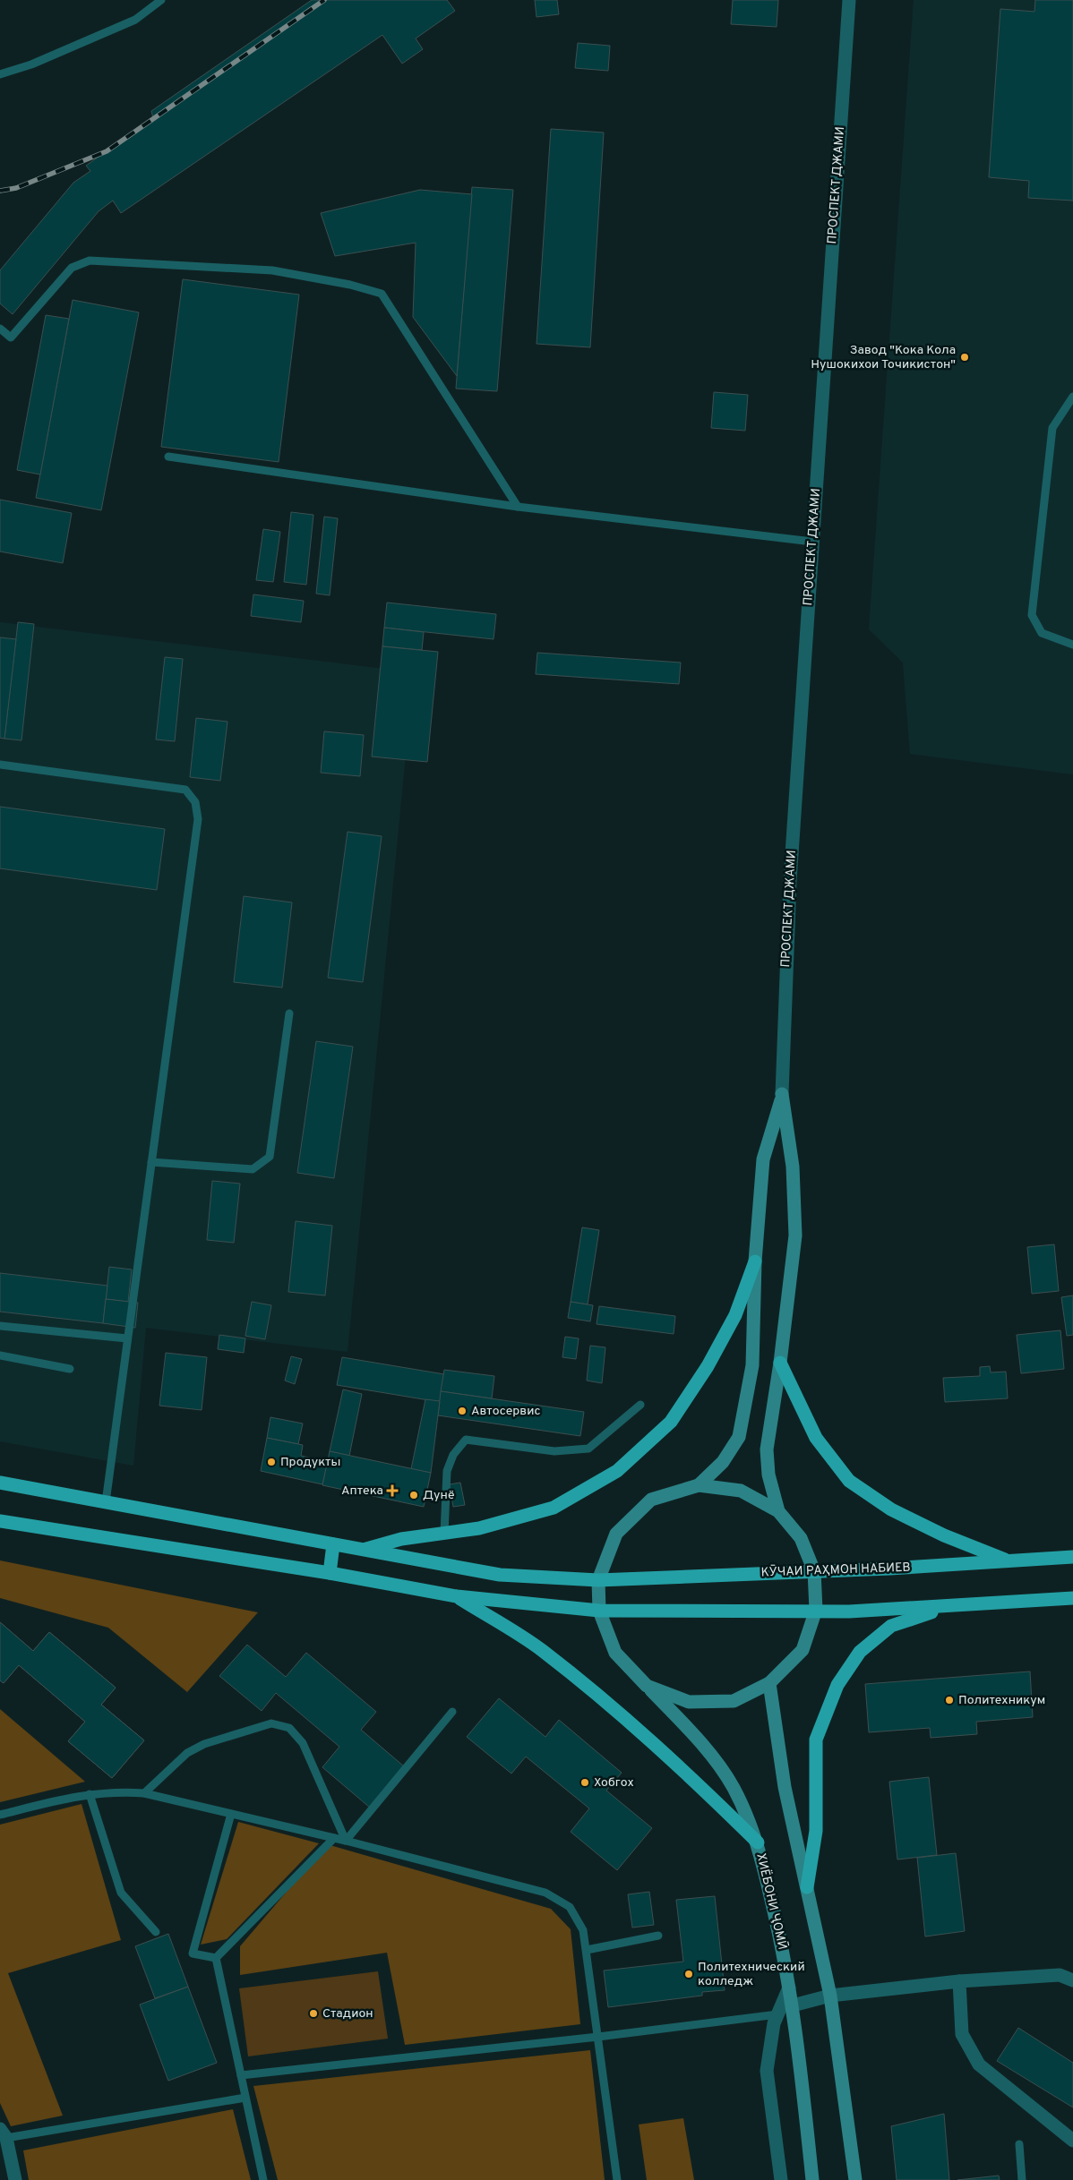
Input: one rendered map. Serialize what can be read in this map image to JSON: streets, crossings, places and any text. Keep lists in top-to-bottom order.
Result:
{
  "streets": {
    "main road": ["КӮЧАИ РАҲМОН НАБИЕВ", "ХИЁБОНИ ҶОМӢ"],
    "street": ["ПРОСПЕКТ ДЖАМИ"]
  },
  "crossings": [
    ["КӮЧАИ РАҲМОН НАБИЕВ", "ХИЁБОНИ ҶОМӢ"]
  ],
  "places": {
    "other": [
      "Завод \"Кока Кола Нушокихои Точикистон\"",
      "Автосервис",
      "Продукты",
      "Дунё",
      "Политехникум",
      "Хобгох",
      "Политехнический колледж",
      "Стадион"
    ],
    "health": ["Аптека"]
  }
}
